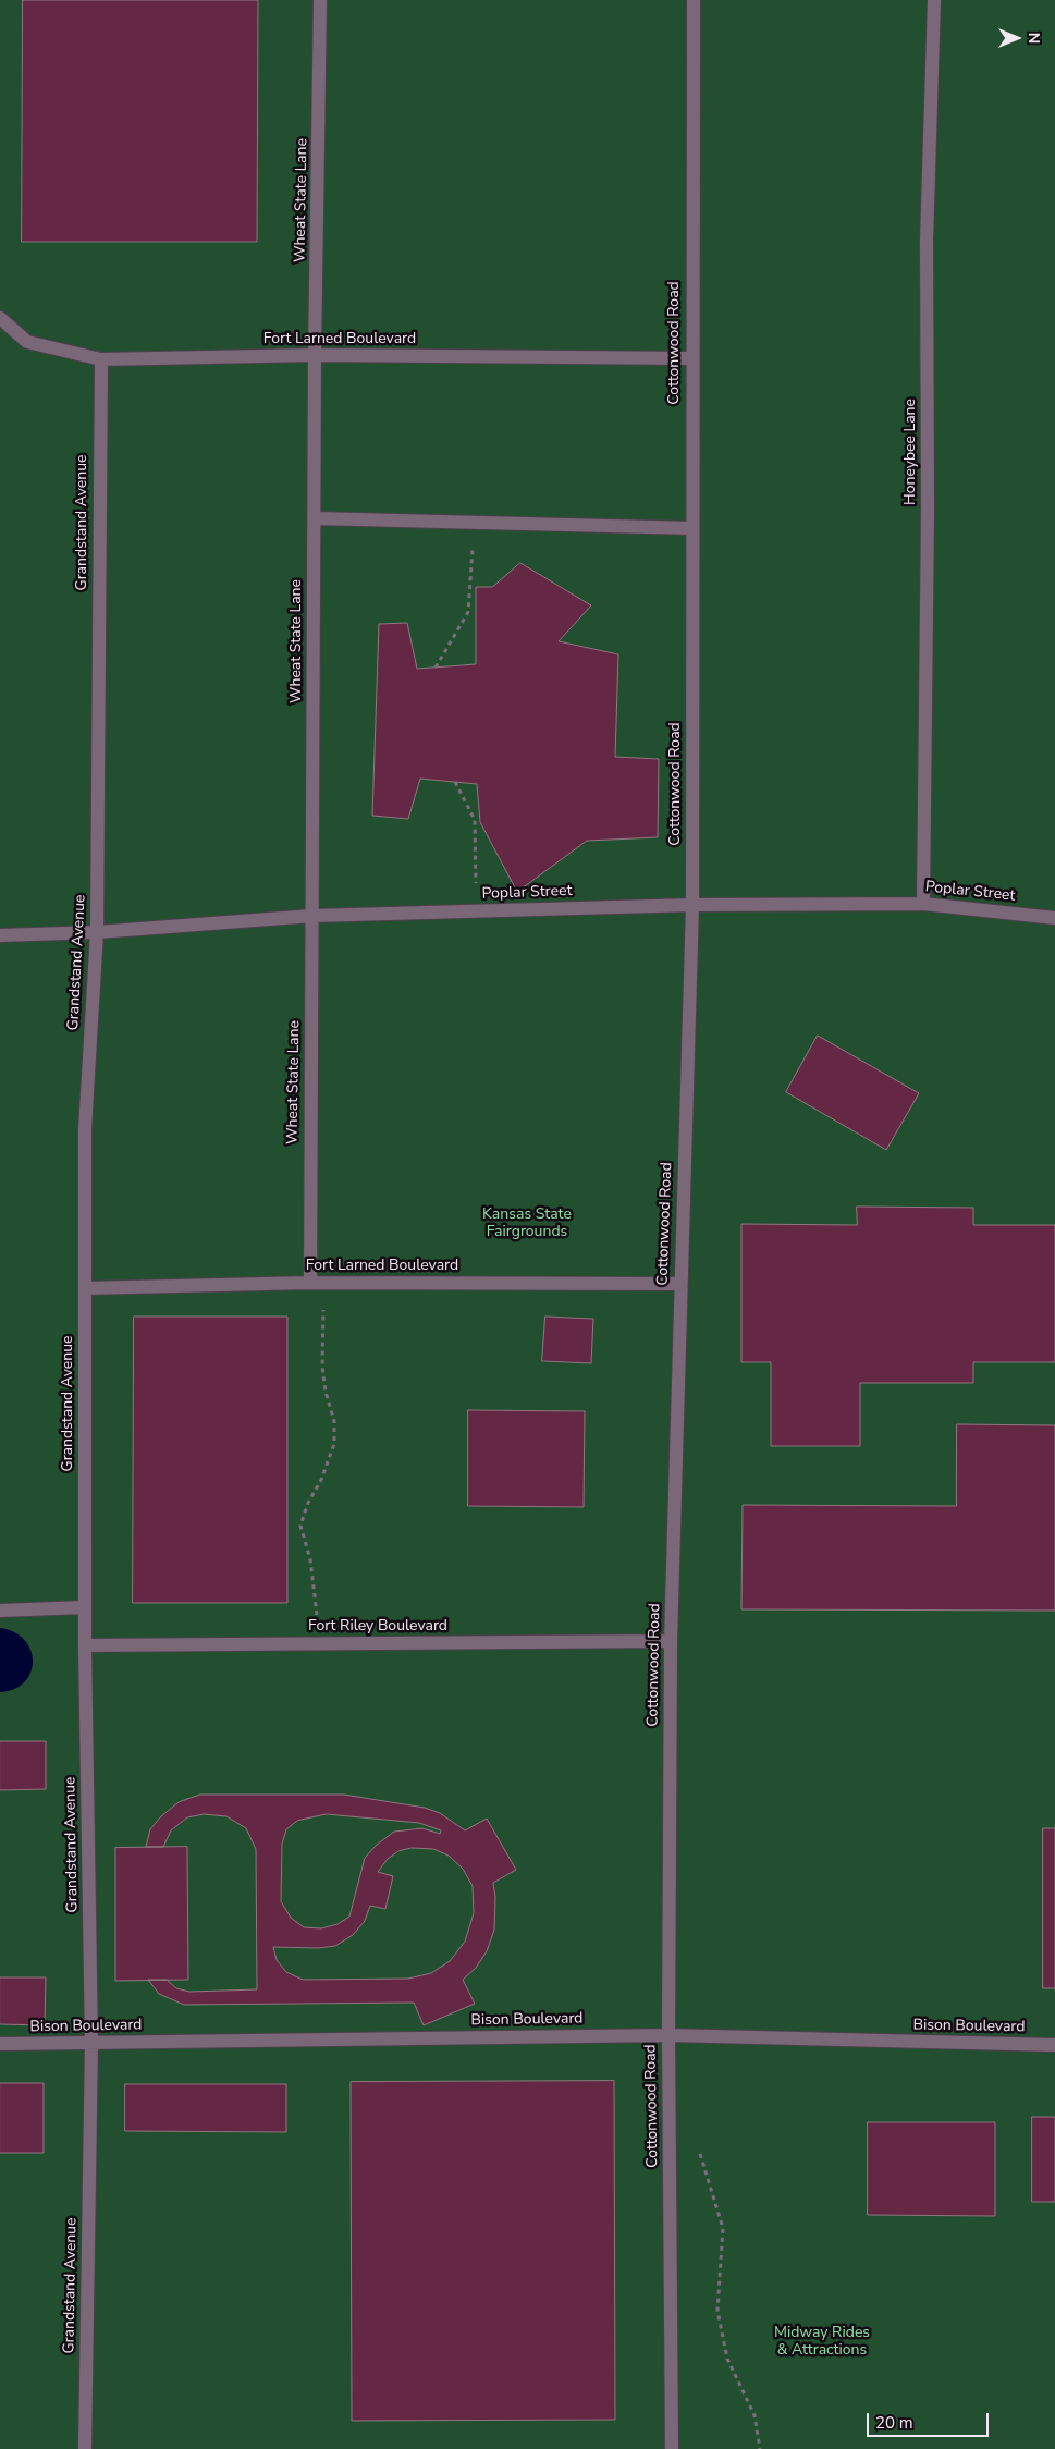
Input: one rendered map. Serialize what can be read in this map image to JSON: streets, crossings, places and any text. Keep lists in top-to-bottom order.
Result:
{
  "streets": {
    "lane": [
      "Wheat State Lane",
      "Fort Larned Boulevard",
      "Cottonwood Road",
      "Honeybee Lane",
      "Grandstand Avenue",
      "Poplar Street",
      "Fort Riley Boulevard",
      "Bison Boulevard"
    ]
  },
  "crossings": [
    ["Wheat State Lane", "Fort Larned Boulevard"],
    ["Wheat State Lane", "Poplar Street"],
    ["Fort Larned Boulevard", "Cottonwood Road"],
    ["Fort Larned Boulevard", "Grandstand Avenue"],
    ["Cottonwood Road", "Poplar Street"],
    ["Cottonwood Road", "Fort Riley Boulevard"],
    ["Cottonwood Road", "Bison Boulevard"],
    ["Honeybee Lane", "Poplar Street"],
    ["Grandstand Avenue", "Poplar Street"],
    ["Grandstand Avenue", "Fort Riley Boulevard"],
    ["Grandstand Avenue", "Bison Boulevard"]
  ],
  "parks": ["Kansas State Fairgrounds", "Midway Rides & Attractions"],
  "scale_bar": "20 m",
  "north": "right"
}
